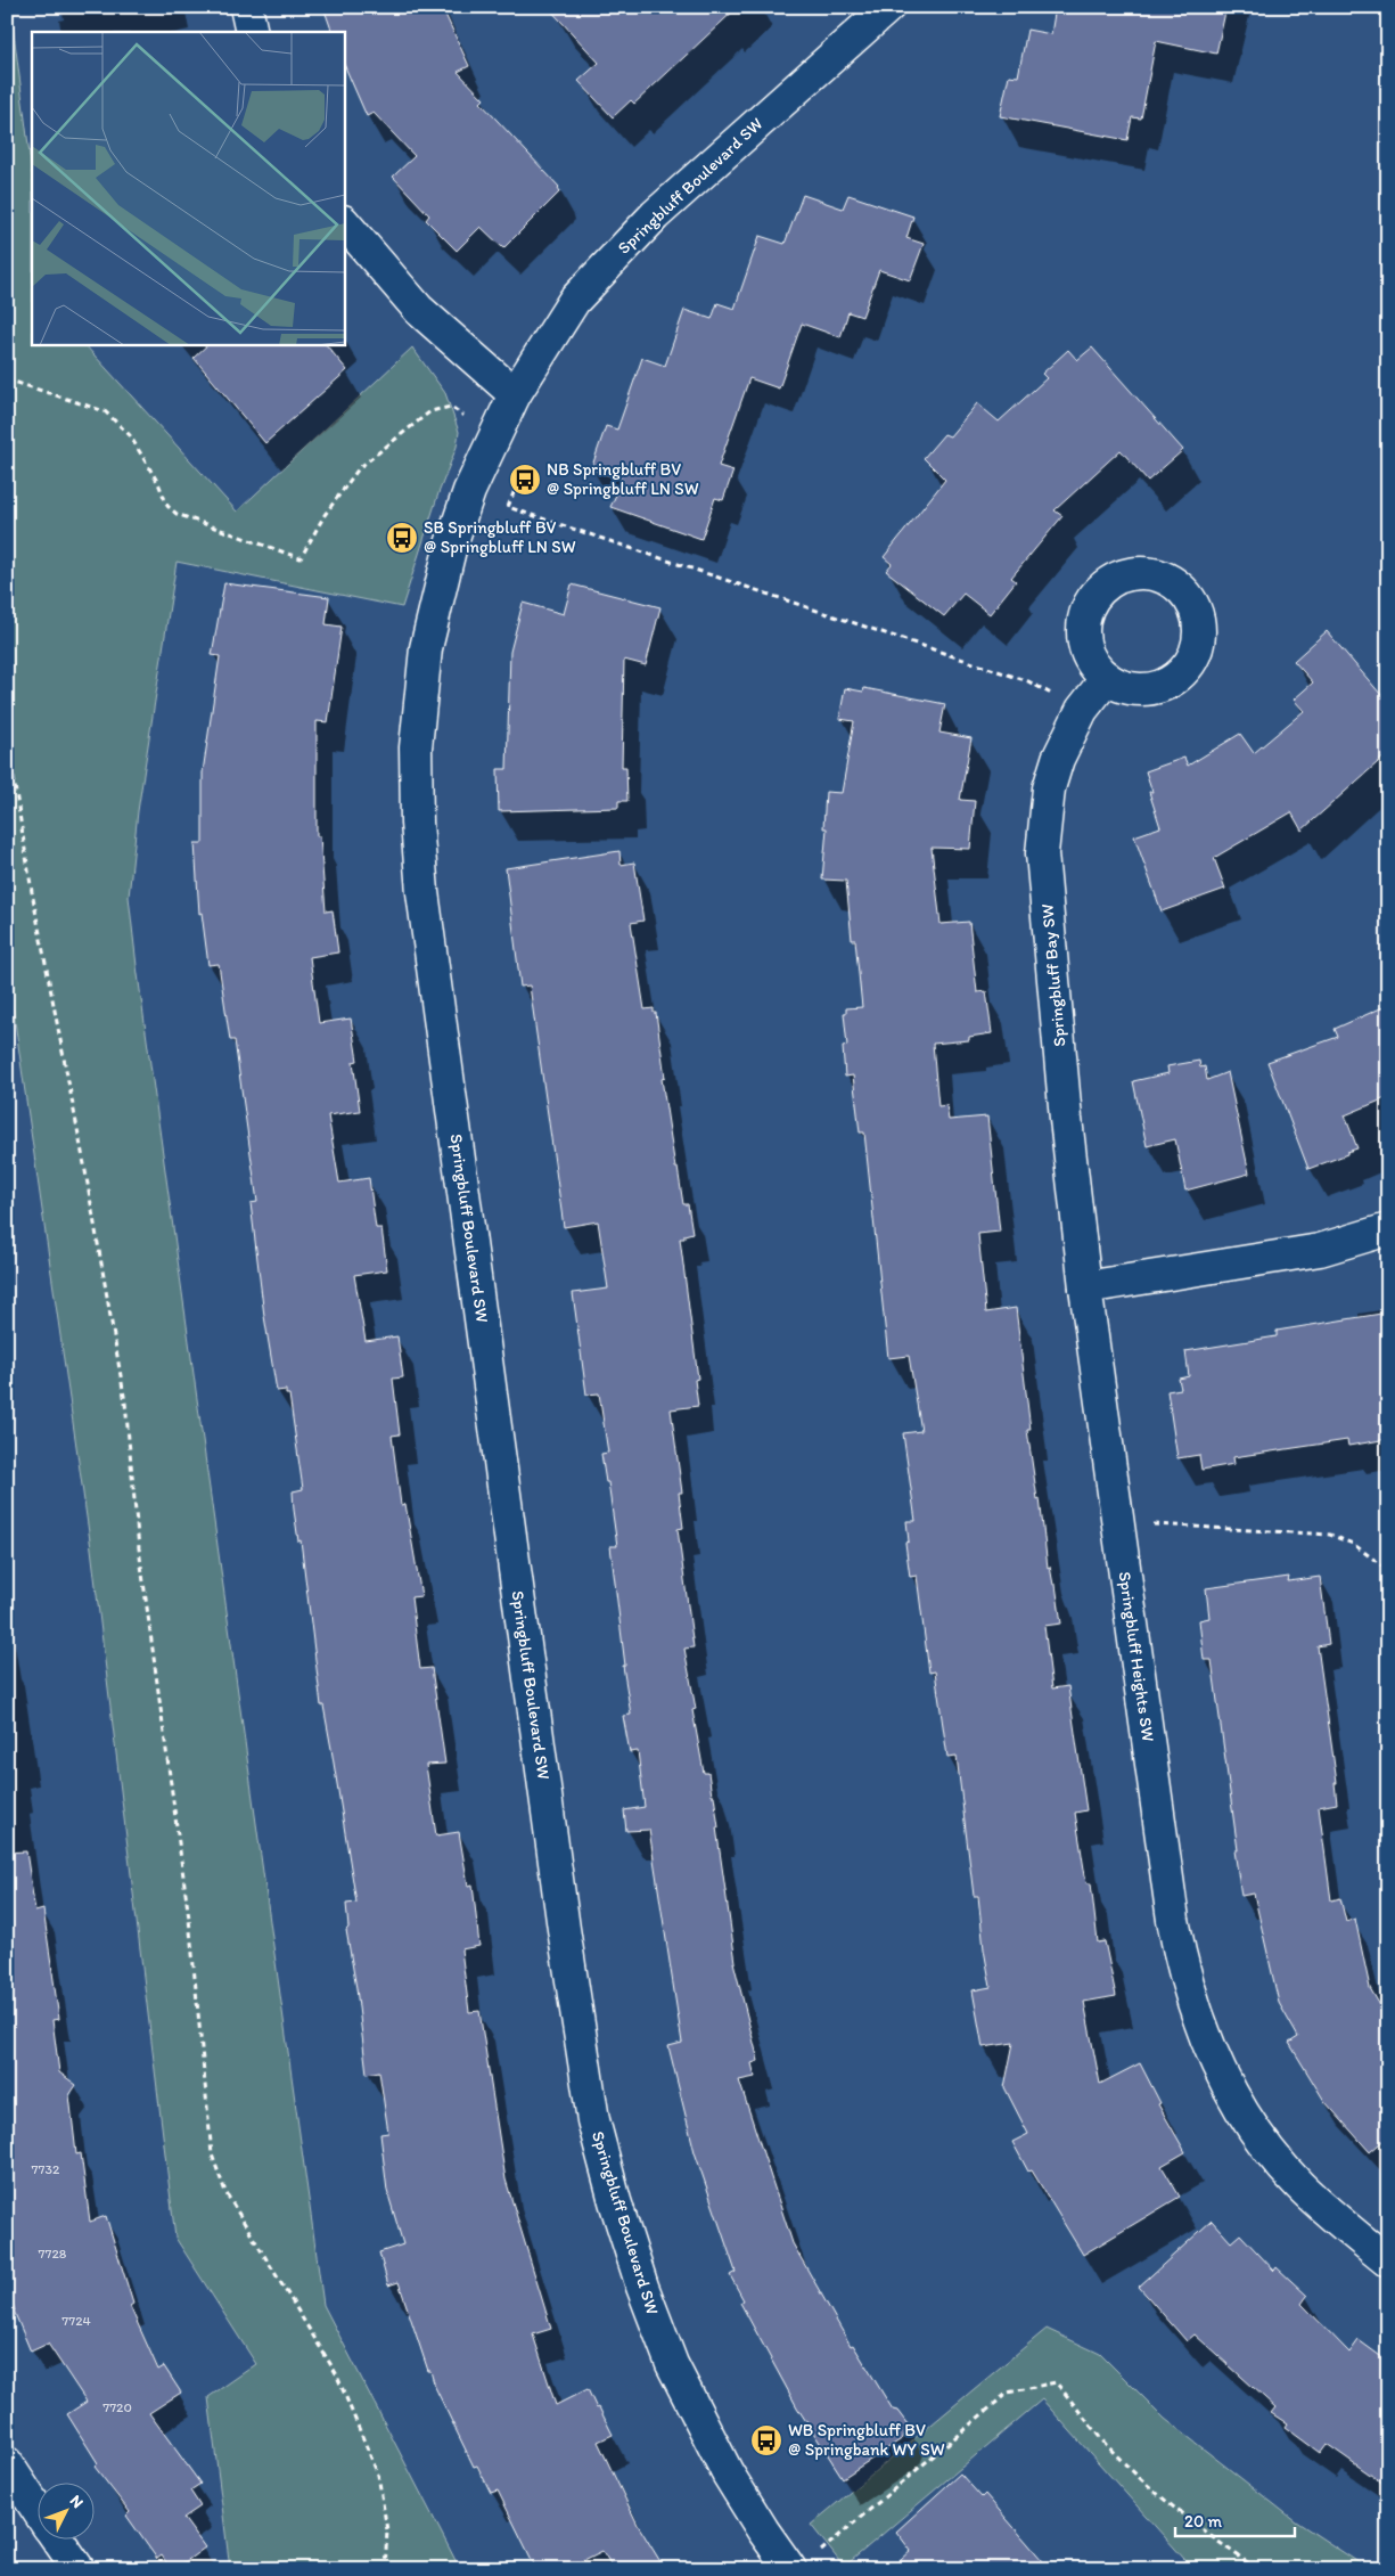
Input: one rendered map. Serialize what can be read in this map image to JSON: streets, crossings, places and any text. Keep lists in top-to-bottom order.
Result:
{
  "streets": {
    "street": ["Springbluff Boulevard SW", "Springbluff Bay SW", "Springbluff Heights SW"]
  },
  "crossings": [
    ["Springbluff Bay SW", "Springbluff Heights SW"]
  ],
  "places": {
    "bus stop": ["NB Springbluff BV @ Springbluff LN SW", "SB Springbluff BV @ Springbluff LN SW", "WB Springbluff BV @ Springbank WY SW"]
  },
  "house_numbers": [
    "7732",
    "7728",
    "7724",
    "7720"
  ],
  "scale_bar": "20 m",
  "north": "top right"
}
